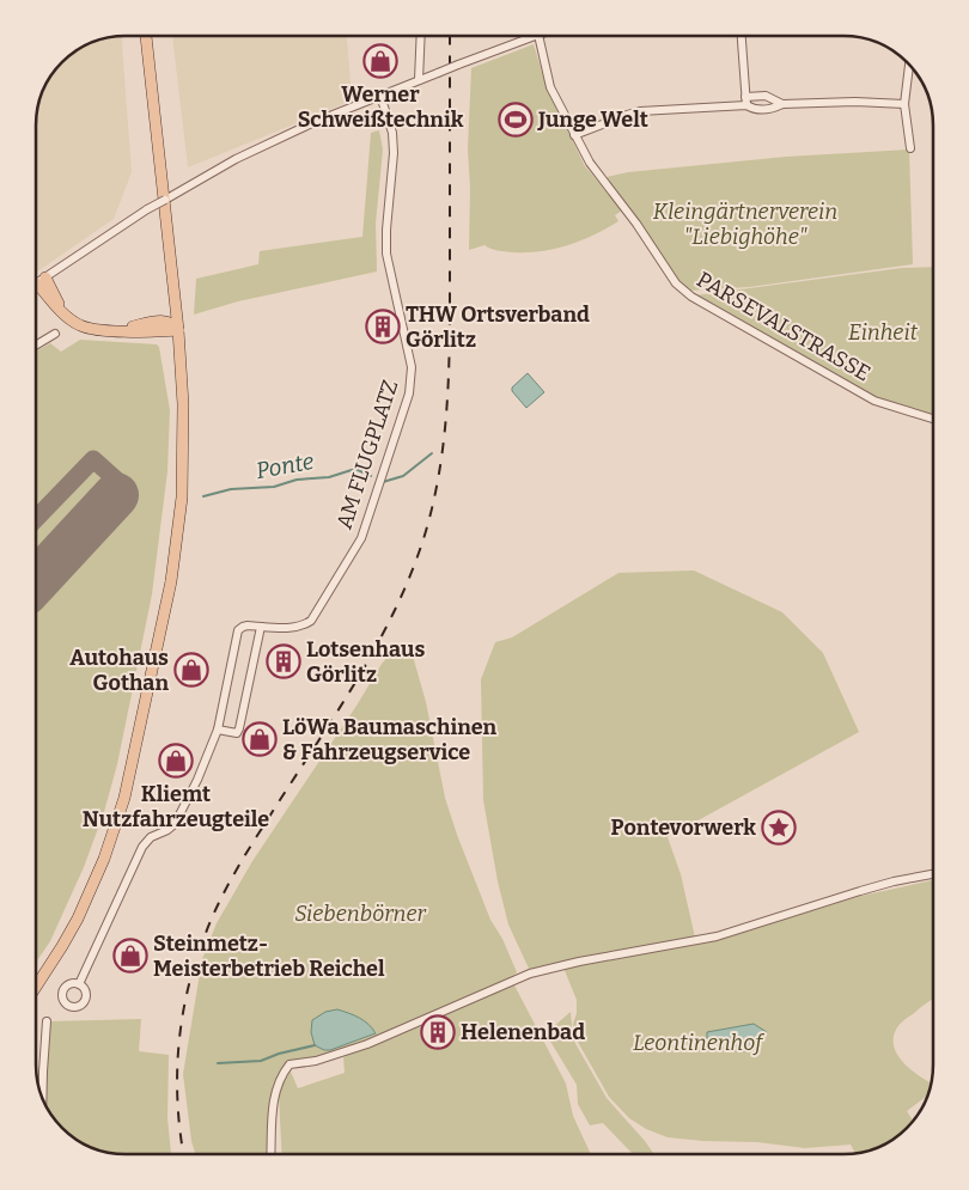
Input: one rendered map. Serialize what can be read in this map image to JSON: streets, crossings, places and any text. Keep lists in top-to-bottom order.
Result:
{
  "streets": {
    "street": ["PARSEVALSTRASSE", "AM FLUGPLATZ"]
  },
  "water": ["Ponte"],
  "parks": [
    "Kleingärtnerverein \"Liebighöhe\"",
    "Einheit",
    "Siebenbörner",
    "Leontinenhof"
  ],
  "places": {
    "shop": [
      "Werner Schweißtechnik",
      "Autohaus Gothan",
      "LöWa Baumaschinen & Fahrzeugservice",
      "Kliemt Nutzfahrzeugteile",
      "Steinmetz- Meisterbetrieb Reichel"
    ],
    "sports": ["Junge Welt"],
    "building": ["THW Ortsverband Görlitz", "Lotsenhaus Görlitz", "Helenenbad"],
    "place": ["Pontevorwerk"]
  }
}
